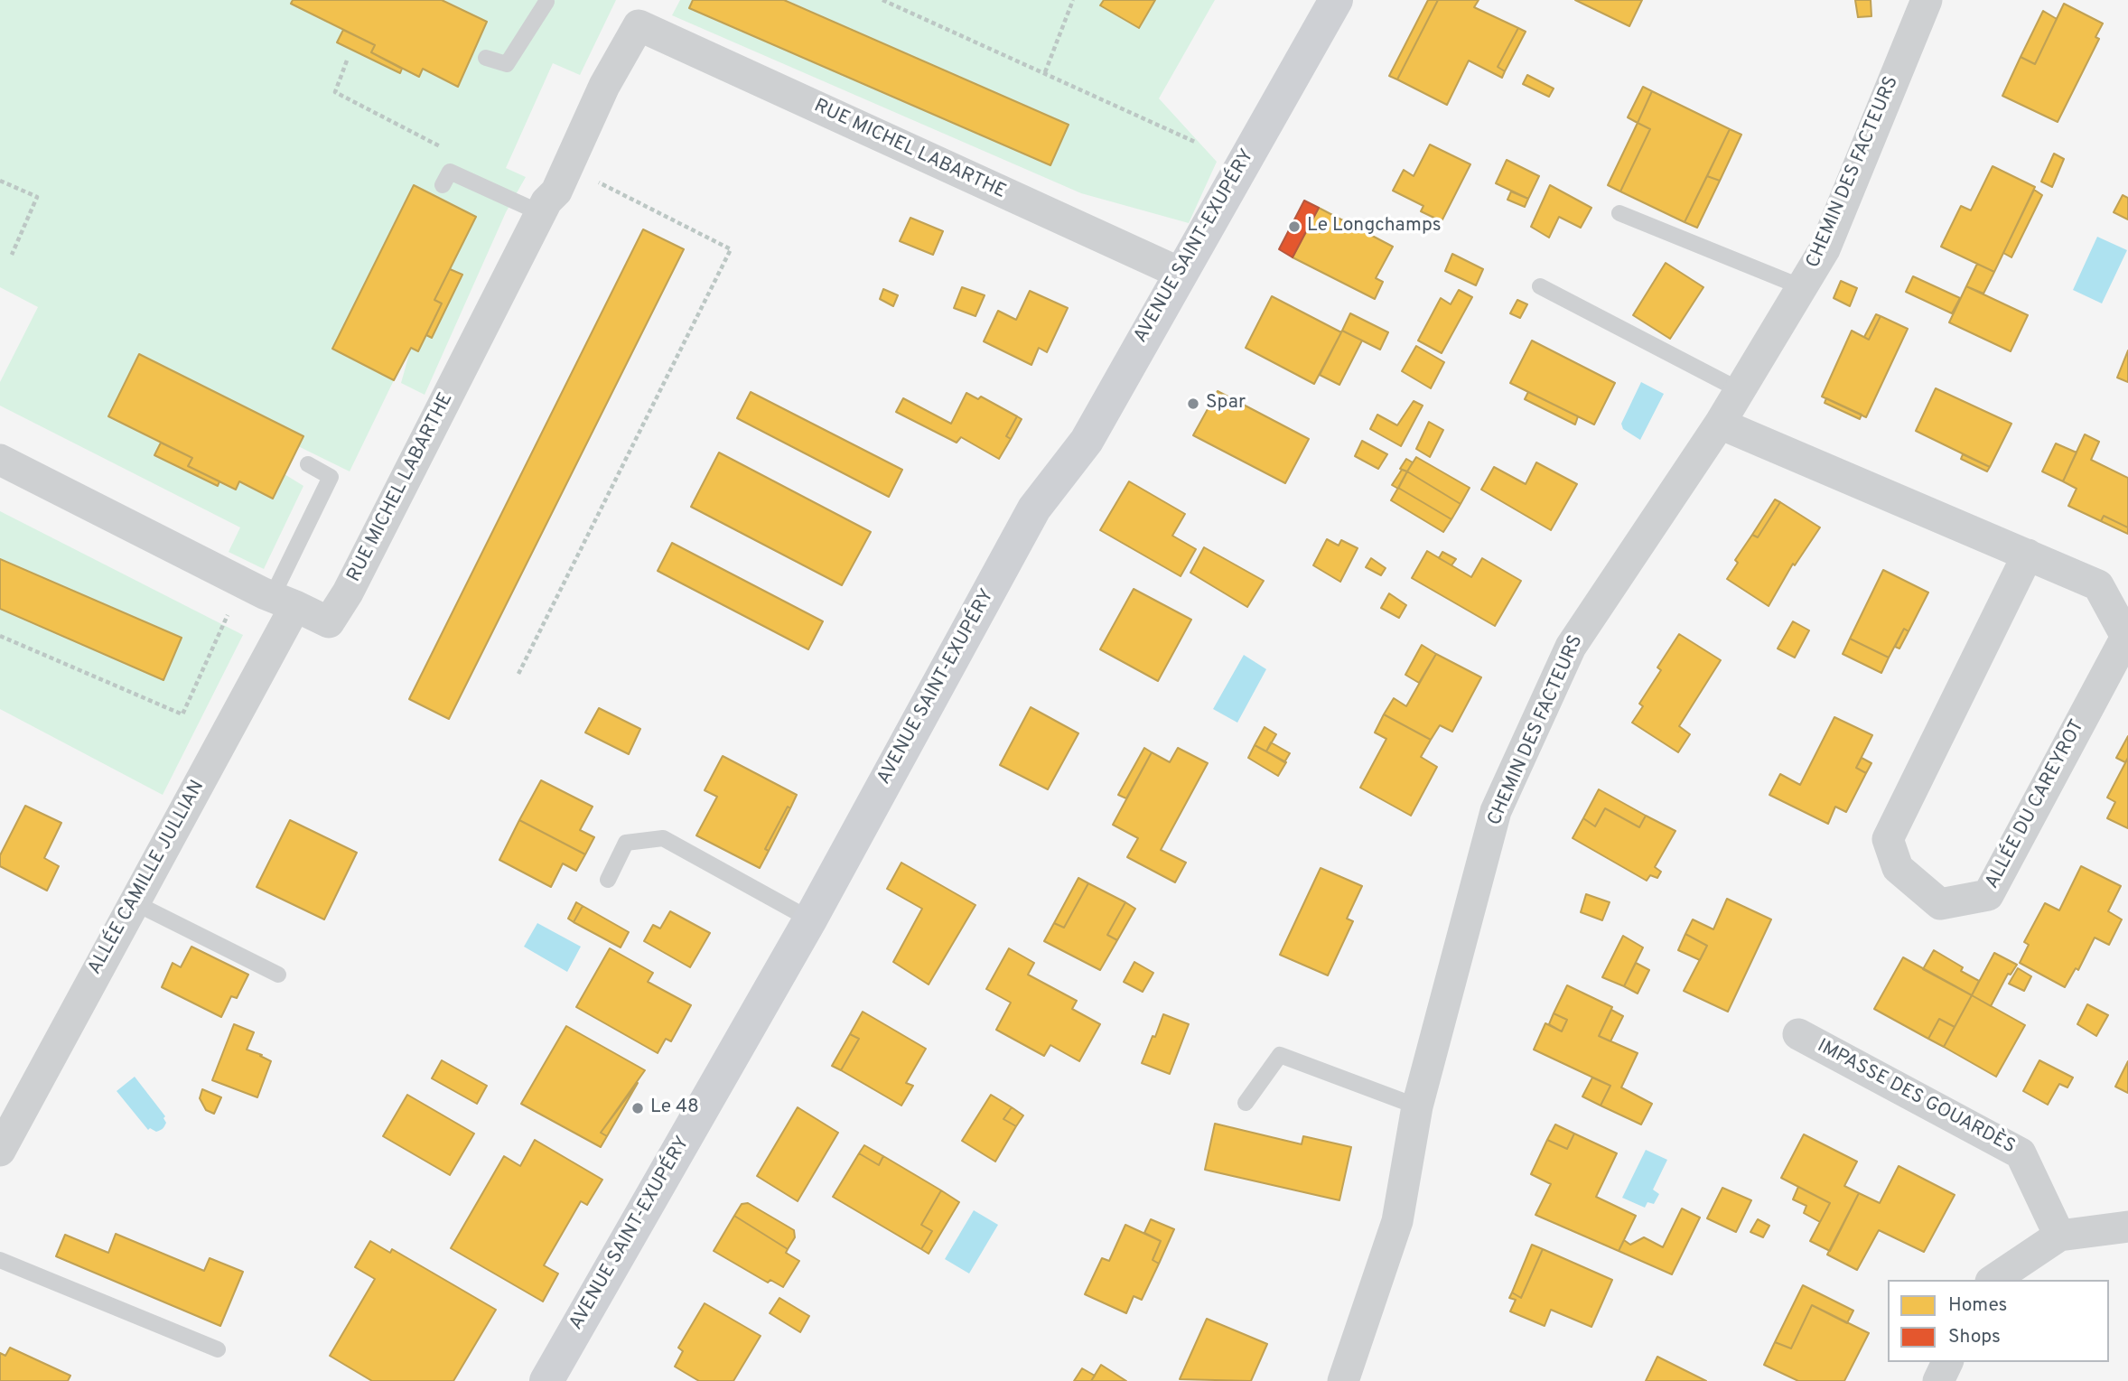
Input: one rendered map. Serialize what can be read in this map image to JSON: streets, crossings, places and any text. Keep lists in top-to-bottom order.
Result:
{
  "streets": {
    "main road": ["AVENUE SAINT-EXUPÉRY"],
    "street": [
      "RUE MICHEL LABARTHE",
      "CHEMIN DES FACTEURS",
      "ALLÉE DU CAREYROT",
      "ALLÉE CAMILLE JULLIAN",
      "IMPASSE DES GOUARDÈS"
    ]
  },
  "crossings": [
    ["RUE MICHEL LABARTHE", "AVENUE SAINT-EXUPÉRY"],
    ["RUE MICHEL LABARTHE", "ALLÉE CAMILLE JULLIAN"],
    ["CHEMIN DES FACTEURS", "ALLÉE DU CAREYROT"]
  ],
  "places": ["Le Longchamps", "Spar", "Le 48"],
  "legend": ["Homes", "Shops"]
}
